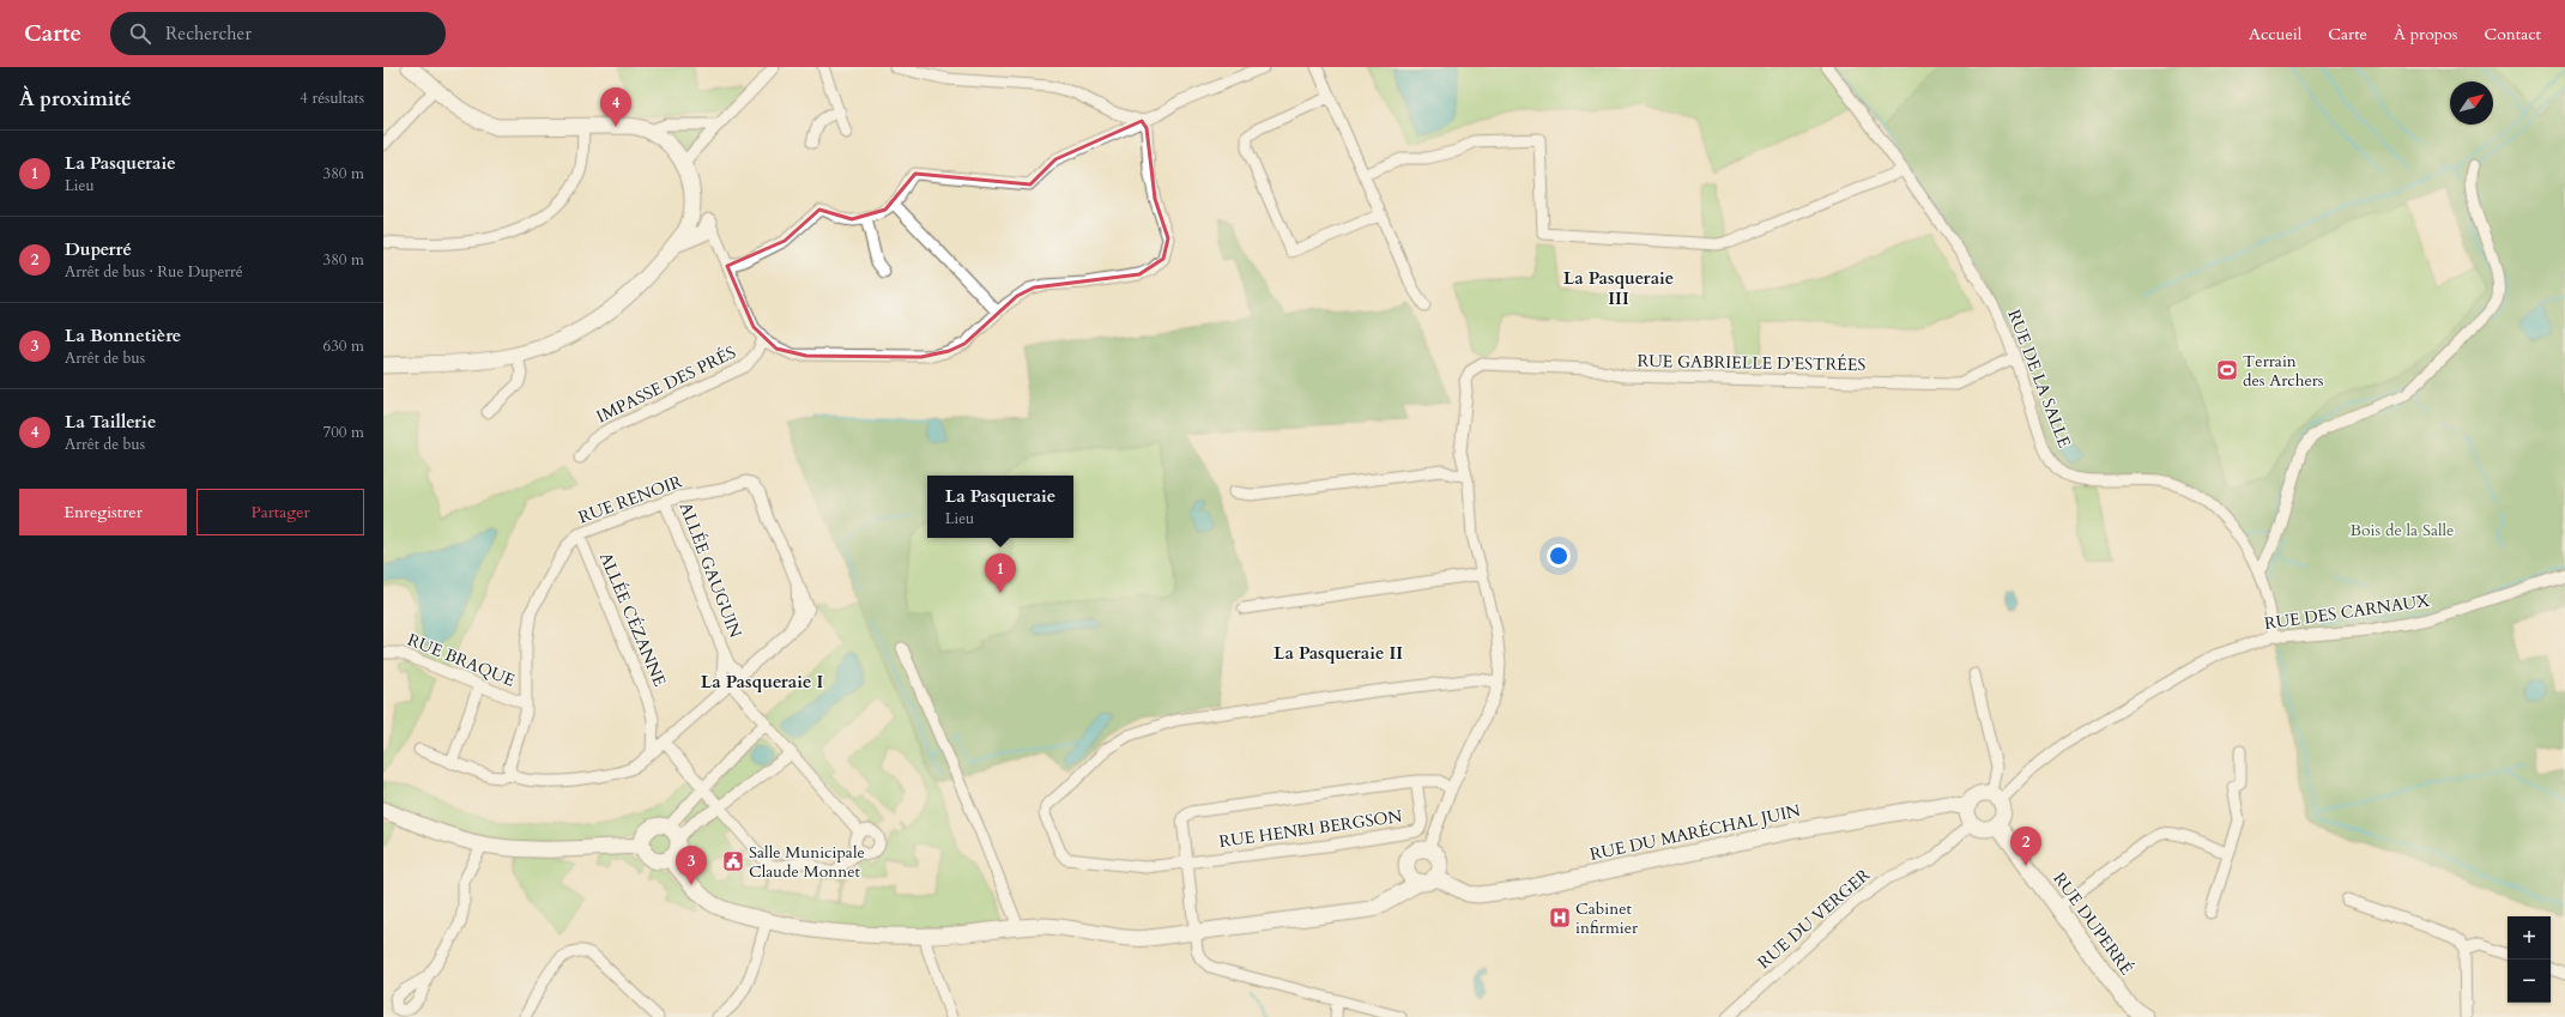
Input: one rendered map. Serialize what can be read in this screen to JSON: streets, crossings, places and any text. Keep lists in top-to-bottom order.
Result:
{
  "streets": {
    "street": [
      "RUE GABRIELLE D’ESTRÉES",
      "RUE DE LA SALLE",
      "IMPASSE DES PRÉS",
      "RUE RENOIR",
      "ALLÉE GAUGUIN",
      "RUE DES CARNAUX",
      "ALLÉE CÉZANNE",
      "RUE BRAQUE",
      "RUE HENRI BERGSON",
      "RUE DU MARÉCHAL JUIN",
      "RUE DU VERGER",
      "RUE DUPERRÉ"
    ]
  },
  "crossings": [
    ["RUE GABRIELLE D’ESTRÉES", "RUE DE LA SALLE"],
    ["RUE DE LA SALLE", "RUE DES CARNAUX"],
    ["RUE RENOIR", "ALLÉE GAUGUIN"],
    ["RUE RENOIR", "ALLÉE CÉZANNE"],
    ["RUE RENOIR", "RUE BRAQUE"],
    ["RUE DES CARNAUX", "RUE DU MARÉCHAL JUIN"],
    ["RUE DES CARNAUX", "RUE DU VERGER"],
    ["RUE DES CARNAUX", "RUE DUPERRÉ"],
    ["RUE DU MARÉCHAL JUIN", "RUE DU VERGER"],
    ["RUE DU MARÉCHAL JUIN", "RUE DUPERRÉ"],
    ["RUE DU VERGER", "RUE DUPERRÉ"]
  ],
  "districts": ["La Pasqueraie III", "La Pasqueraie II", "La Pasqueraie I"],
  "parks": ["Bois de la Salle"],
  "places": {
    "sports": ["Terrain des Archers"],
    "public building": ["Salle Municipale Claude Monnet"],
    "hospital": ["Cabinet infirmier"]
  },
  "north": "top right",
  "page": {
    "header": "Carte",
    "search": "Rechercher",
    "nav": [
      "Accueil",
      "Carte",
      "À propos",
      "Contact"
    ],
    "heading": ["À proximité", "4 résultats"],
    "pins": [
      "4",
      "1",
      "2",
      "3"
    ],
    "list": [
      {
        "mark": "1",
        "name": "La Pasqueraie",
        "note": "Lieu",
        "value": "380 m"
      },
      {
        "mark": "2",
        "name": "Duperré",
        "note": "Arrêt de bus · Rue Duperré",
        "value": "380 m"
      },
      {
        "mark": "3",
        "name": "La Bonnetière",
        "note": "Arrêt de bus",
        "value": "630 m"
      },
      {
        "mark": "4",
        "name": "La Taillerie",
        "note": "Arrêt de bus",
        "value": "700 m"
      }
    ],
    "buttons": ["Enregistrer", "Partager"],
    "popup": ["La Pasqueraie", "Lieu"],
    "map_buttons": ["+", "−"]
  }
}
